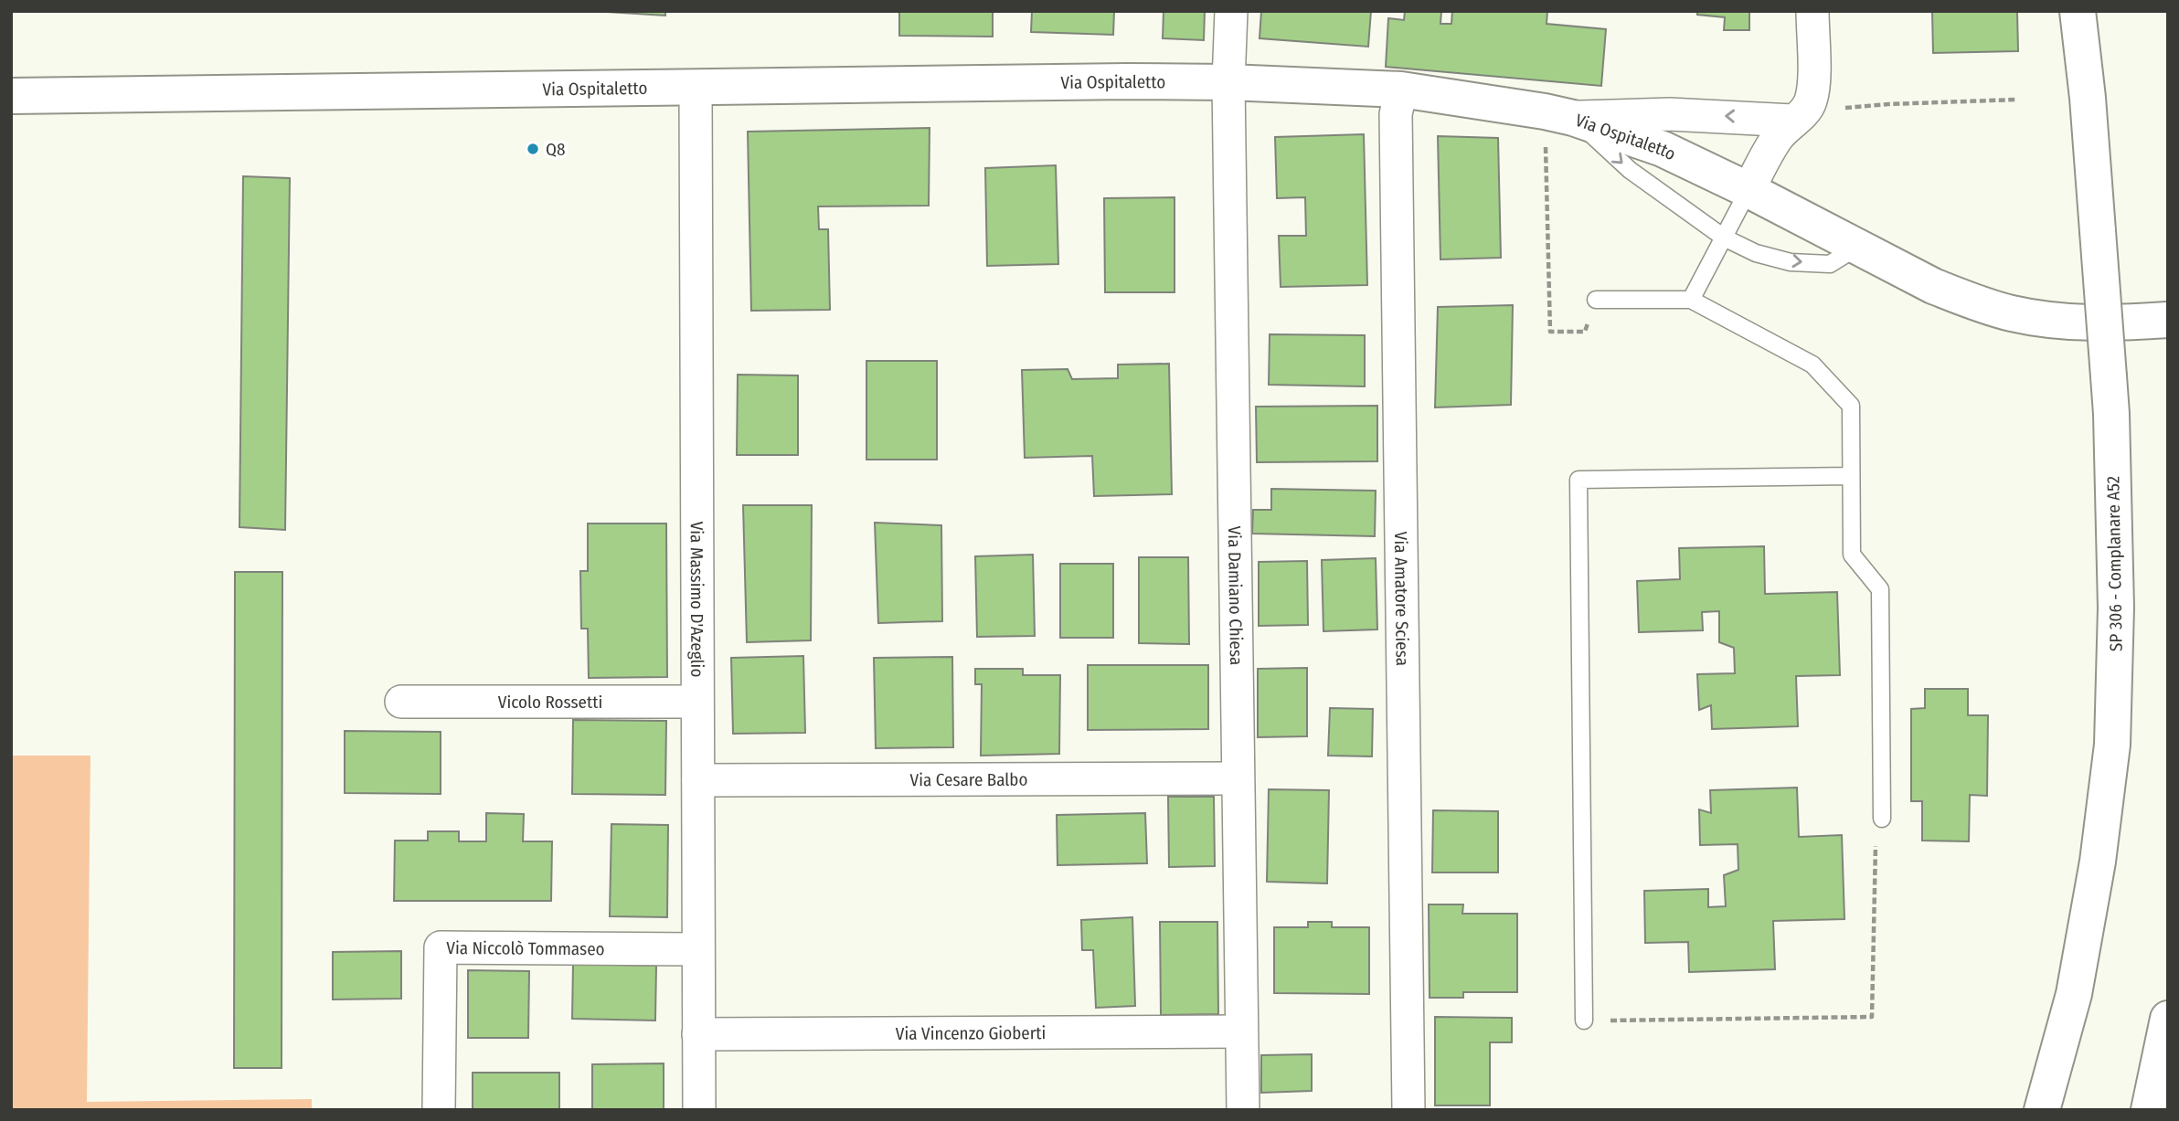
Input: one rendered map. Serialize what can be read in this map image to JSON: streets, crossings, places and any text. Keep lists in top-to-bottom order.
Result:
{
  "streets": {
    "main road": ["Via Ospitaletto", "SP 306 - Complanare A52"],
    "street": [
      "Via Damiano Chiesa",
      "Via Massimo D'Azeglio",
      "Via Amatore Sciesa",
      "Vicolo Rossetti",
      "Via Cesare Balbo",
      "Via Niccolò Tommaseo",
      "Via Vincenzo Gioberti"
    ]
  },
  "crossings": [
    ["Via Ospitaletto", "Via Damiano Chiesa"],
    ["Via Ospitaletto", "Via Massimo D'Azeglio"],
    ["Via Ospitaletto", "Via Amatore Sciesa"],
    ["Via Damiano Chiesa", "Via Cesare Balbo"],
    ["Via Damiano Chiesa", "Via Vincenzo Gioberti"],
    ["Via Massimo D'Azeglio", "Vicolo Rossetti"],
    ["Via Massimo D'Azeglio", "Via Cesare Balbo"],
    ["Via Massimo D'Azeglio", "Via Niccolò Tommaseo"],
    ["Via Massimo D'Azeglio", "Via Vincenzo Gioberti"]
  ],
  "places": ["Q8"]
}
